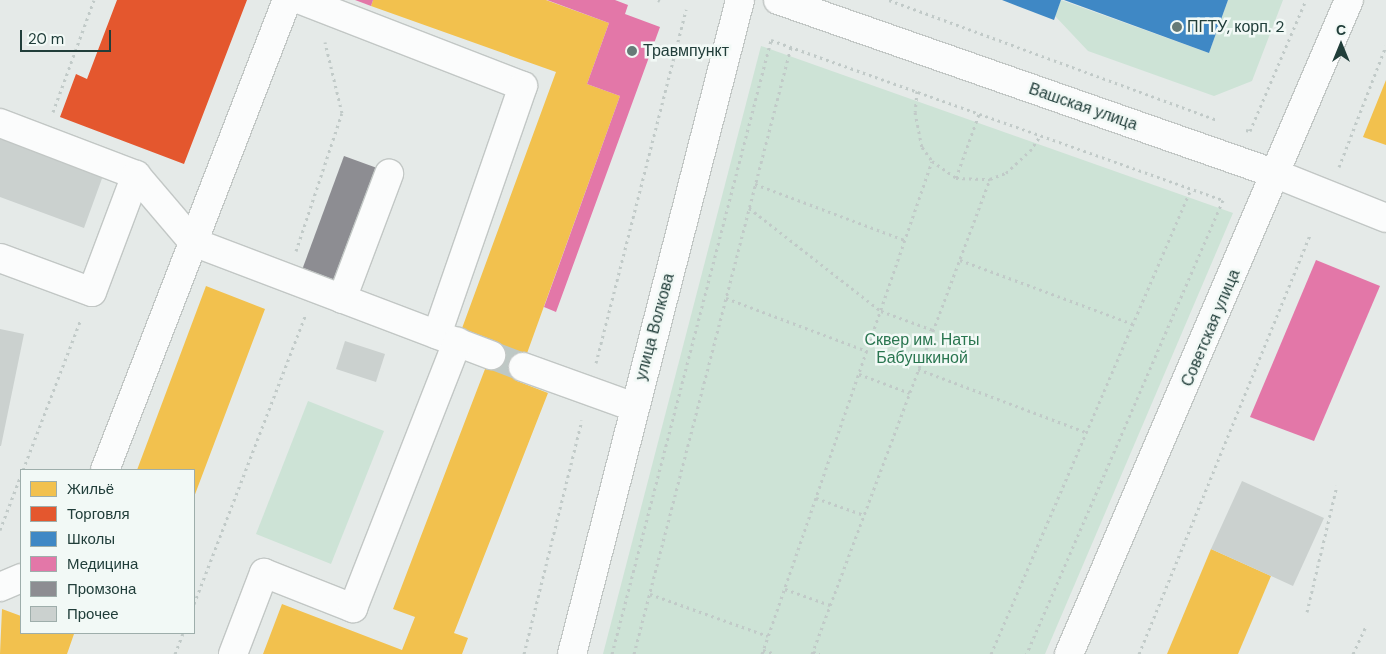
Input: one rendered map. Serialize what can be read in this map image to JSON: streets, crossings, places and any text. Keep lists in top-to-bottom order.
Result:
{
  "streets": {
    "street": ["Вашская улица", "улица Волкова", "Советская улица"]
  },
  "crossings": [
    ["Вашская улица", "Советская улица"]
  ],
  "parks": ["Сквер им. Наты Бабушкиной"],
  "places": ["ПГТУ, корп. 2", "Травмпункт"],
  "legend": [
    "Жильё",
    "Торговля",
    "Школы",
    "Медицина",
    "Промзона",
    "Прочее"
  ],
  "scale_bar": "20 m",
  "north": "top"
}
